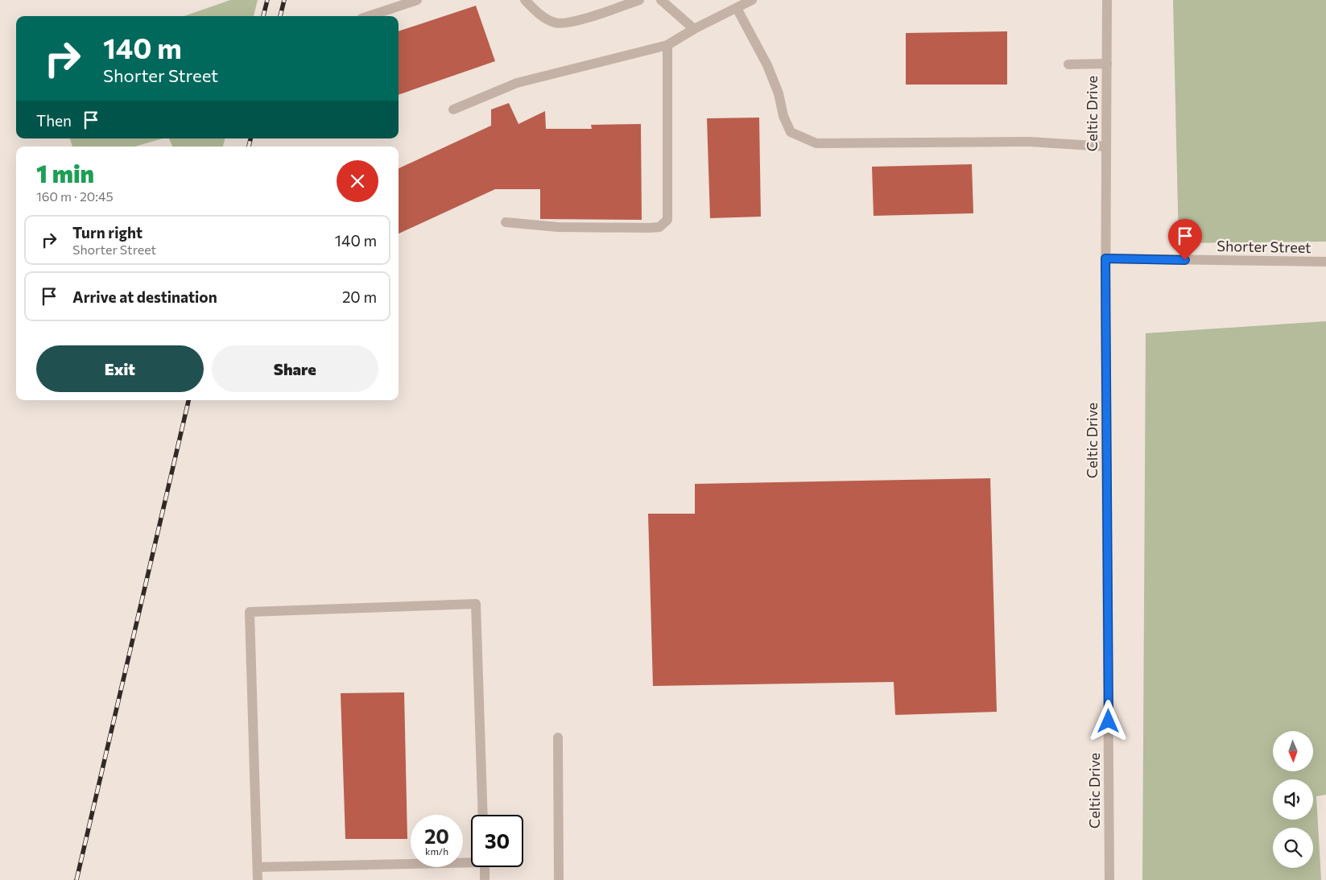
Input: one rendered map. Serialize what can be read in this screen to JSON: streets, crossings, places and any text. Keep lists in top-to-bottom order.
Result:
{
  "streets": {
    "street": ["Celtic Drive", "Shorter Street"]
  },
  "crossings": [
    ["Celtic Drive", "Shorter Street"]
  ],
  "north": "bottom",
  "page": {
    "turn": ["140 m", "Shorter Street"],
    "then": "Then",
    "heading": ["1 min", "160 m · 20:45"],
    "list": [
      {
        "name": "Turn right",
        "note": "Shorter Street",
        "value": "140 m"
      },
      {
        "name": "Arrive at destination",
        "value": "20 m"
      }
    ],
    "buttons": ["Exit", "Share"],
    "speed": "20 km/h",
    "limit": "30"
  }
}
